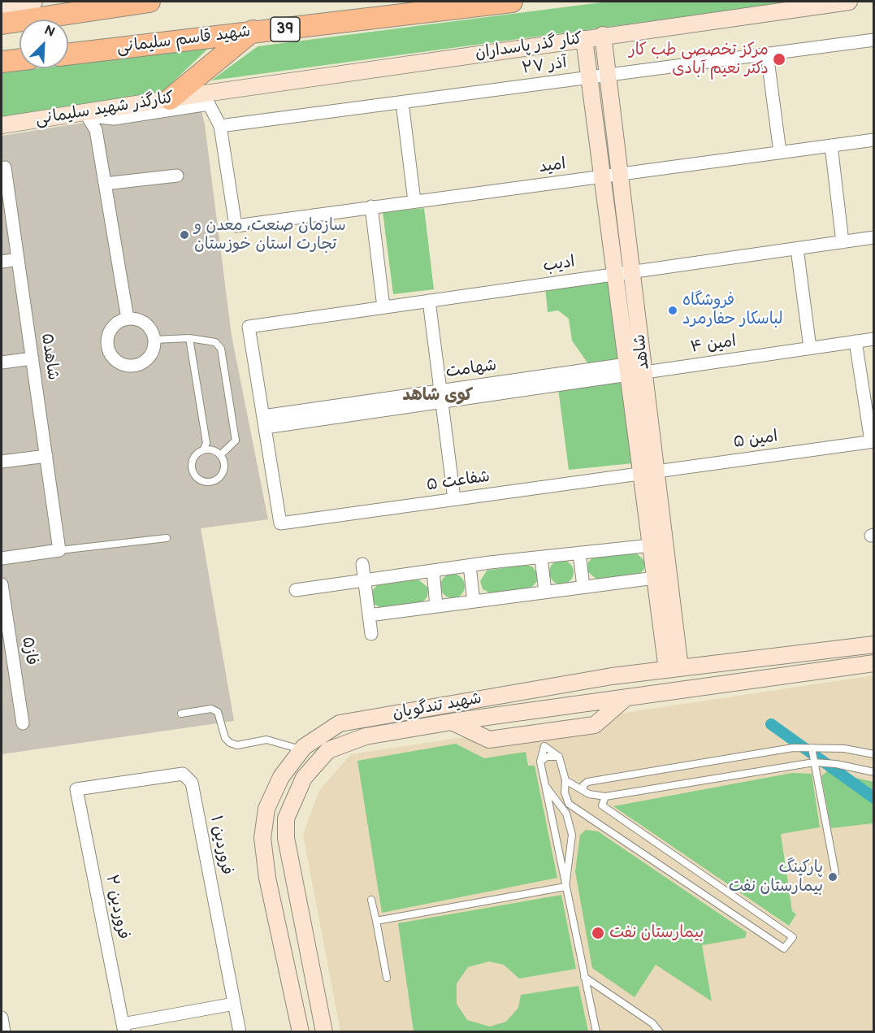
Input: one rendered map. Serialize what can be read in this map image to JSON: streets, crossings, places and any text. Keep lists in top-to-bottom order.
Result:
{
  "streets": {
    "highway": ["39", "شهید قاسم سلیمانی"],
    "main road": [
      "کنار گذر پاسداران",
      "کنارگذر شهید سلیمانی",
      "شاهد",
      "شهید تندگویان"
    ],
    "street": [
      "آذر ۲۷",
      "امید",
      "ادیب",
      "امین ۴",
      "شاهد۵",
      "شهامت",
      "امین ۵",
      "شفاعت ۵",
      "فاز۵",
      "فروردین ۱",
      "فروردین ۲"
    ]
  },
  "crossings": [
    ["کنار گذر پاسداران", "کنارگذر شهید سلیمانی"],
    ["کنار گذر پاسداران", "شاهد"],
    ["آذر ۲۷", "امید"],
    ["آذر ۲۷", "شاهد"],
    ["امید", "شاهد"],
    ["ادیب", "شاهد"],
    ["ادیب", "شهامت"],
    ["ادیب", "شفاعت ۵"],
    ["امین ۴", "شاهد"],
    ["شاهد", "شهامت"],
    ["شاهد", "امین ۵"],
    ["شاهد", "شفاعت ۵"],
    ["شاهد", "شهید تندگویان"],
    ["شهامت", "شفاعت ۵"],
    ["امین ۵", "شفاعت ۵"],
    ["فروردین ۱", "فروردین ۲"]
  ],
  "districts": ["کوی شاهد"],
  "places": [
    "مرکز تخصصی طب کار دکتر نعیم آبادی",
    "سازمان صنعت، معدن و تجارت استان خوزستان",
    "فروشگاه لباسکار حفارمرد",
    "پارکینگ بیمارستان نفت",
    "بیمارستان نفت"
  ],
  "north": "top right"
}
